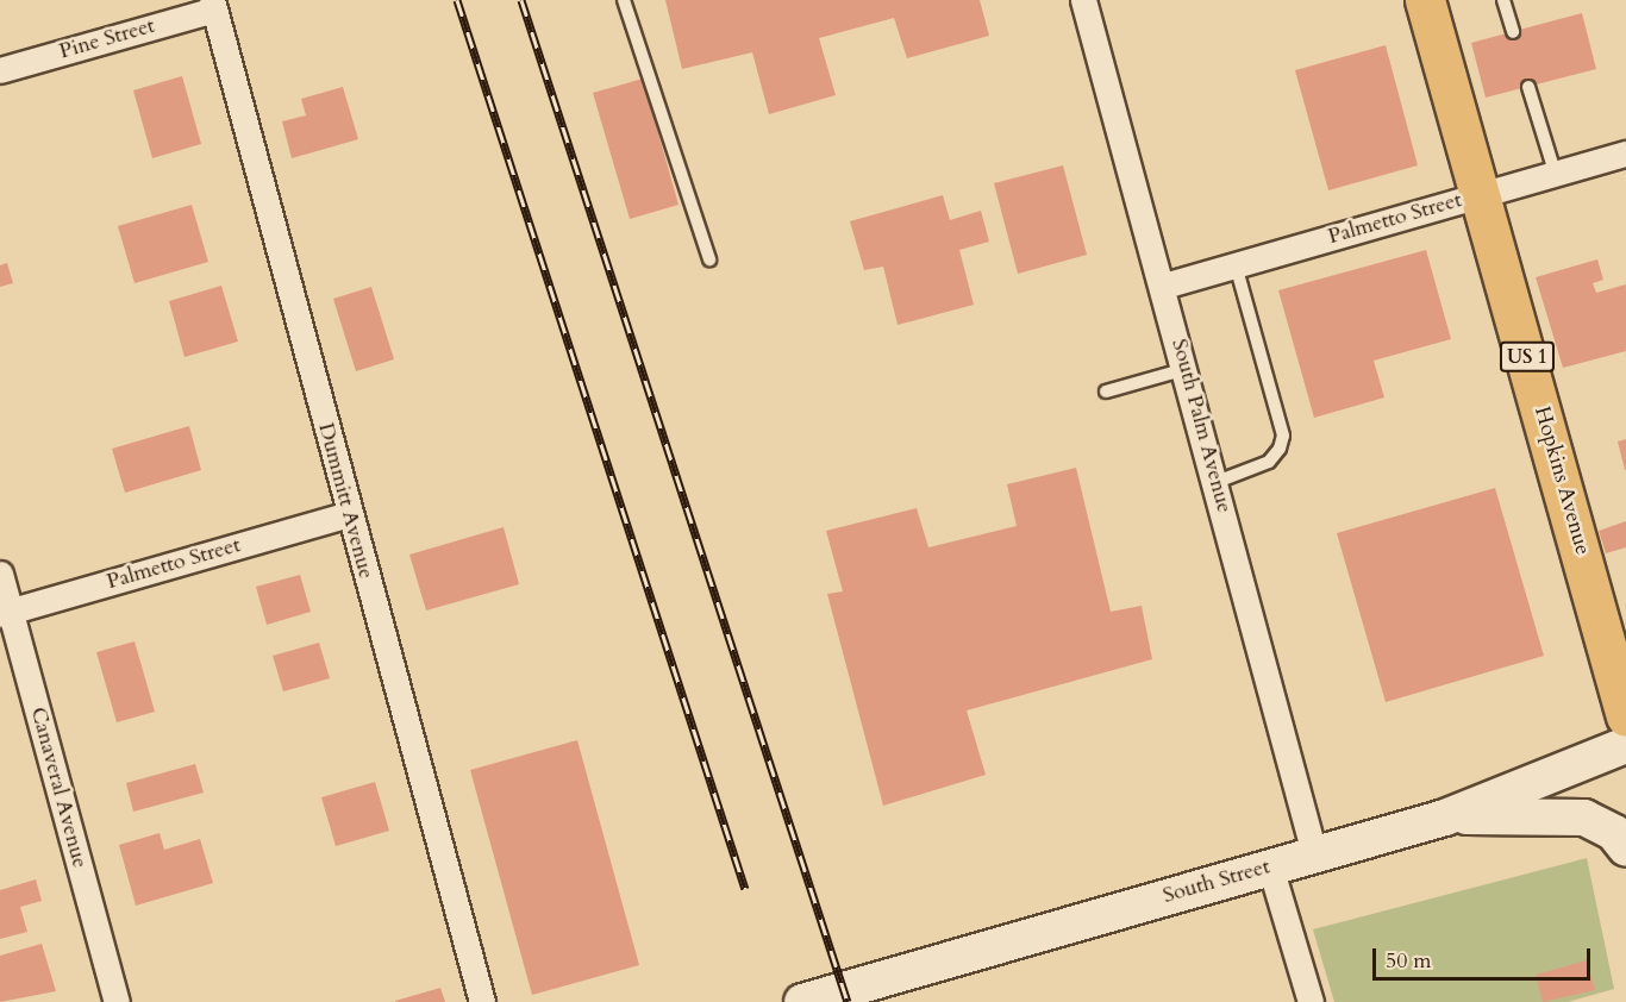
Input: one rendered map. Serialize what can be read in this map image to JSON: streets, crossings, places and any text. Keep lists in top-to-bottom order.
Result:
{
  "streets": {
    "main road": ["US 1", "Hopkins Avenue", "South Street"],
    "street": [
      "Pine Street",
      "Palmetto Street",
      "South Palm Avenue",
      "Dummitt Avenue",
      "Canaveral Avenue"
    ]
  },
  "crossings": [
    ["Pine Street", "Dummitt Avenue"],
    ["Palmetto Street", "South Palm Avenue"],
    ["Palmetto Street", "Hopkins Avenue"],
    ["Palmetto Street", "Dummitt Avenue"],
    ["Palmetto Street", "Canaveral Avenue"],
    ["South Palm Avenue", "South Street"]
  ],
  "scale_bar": "50 m"
}
